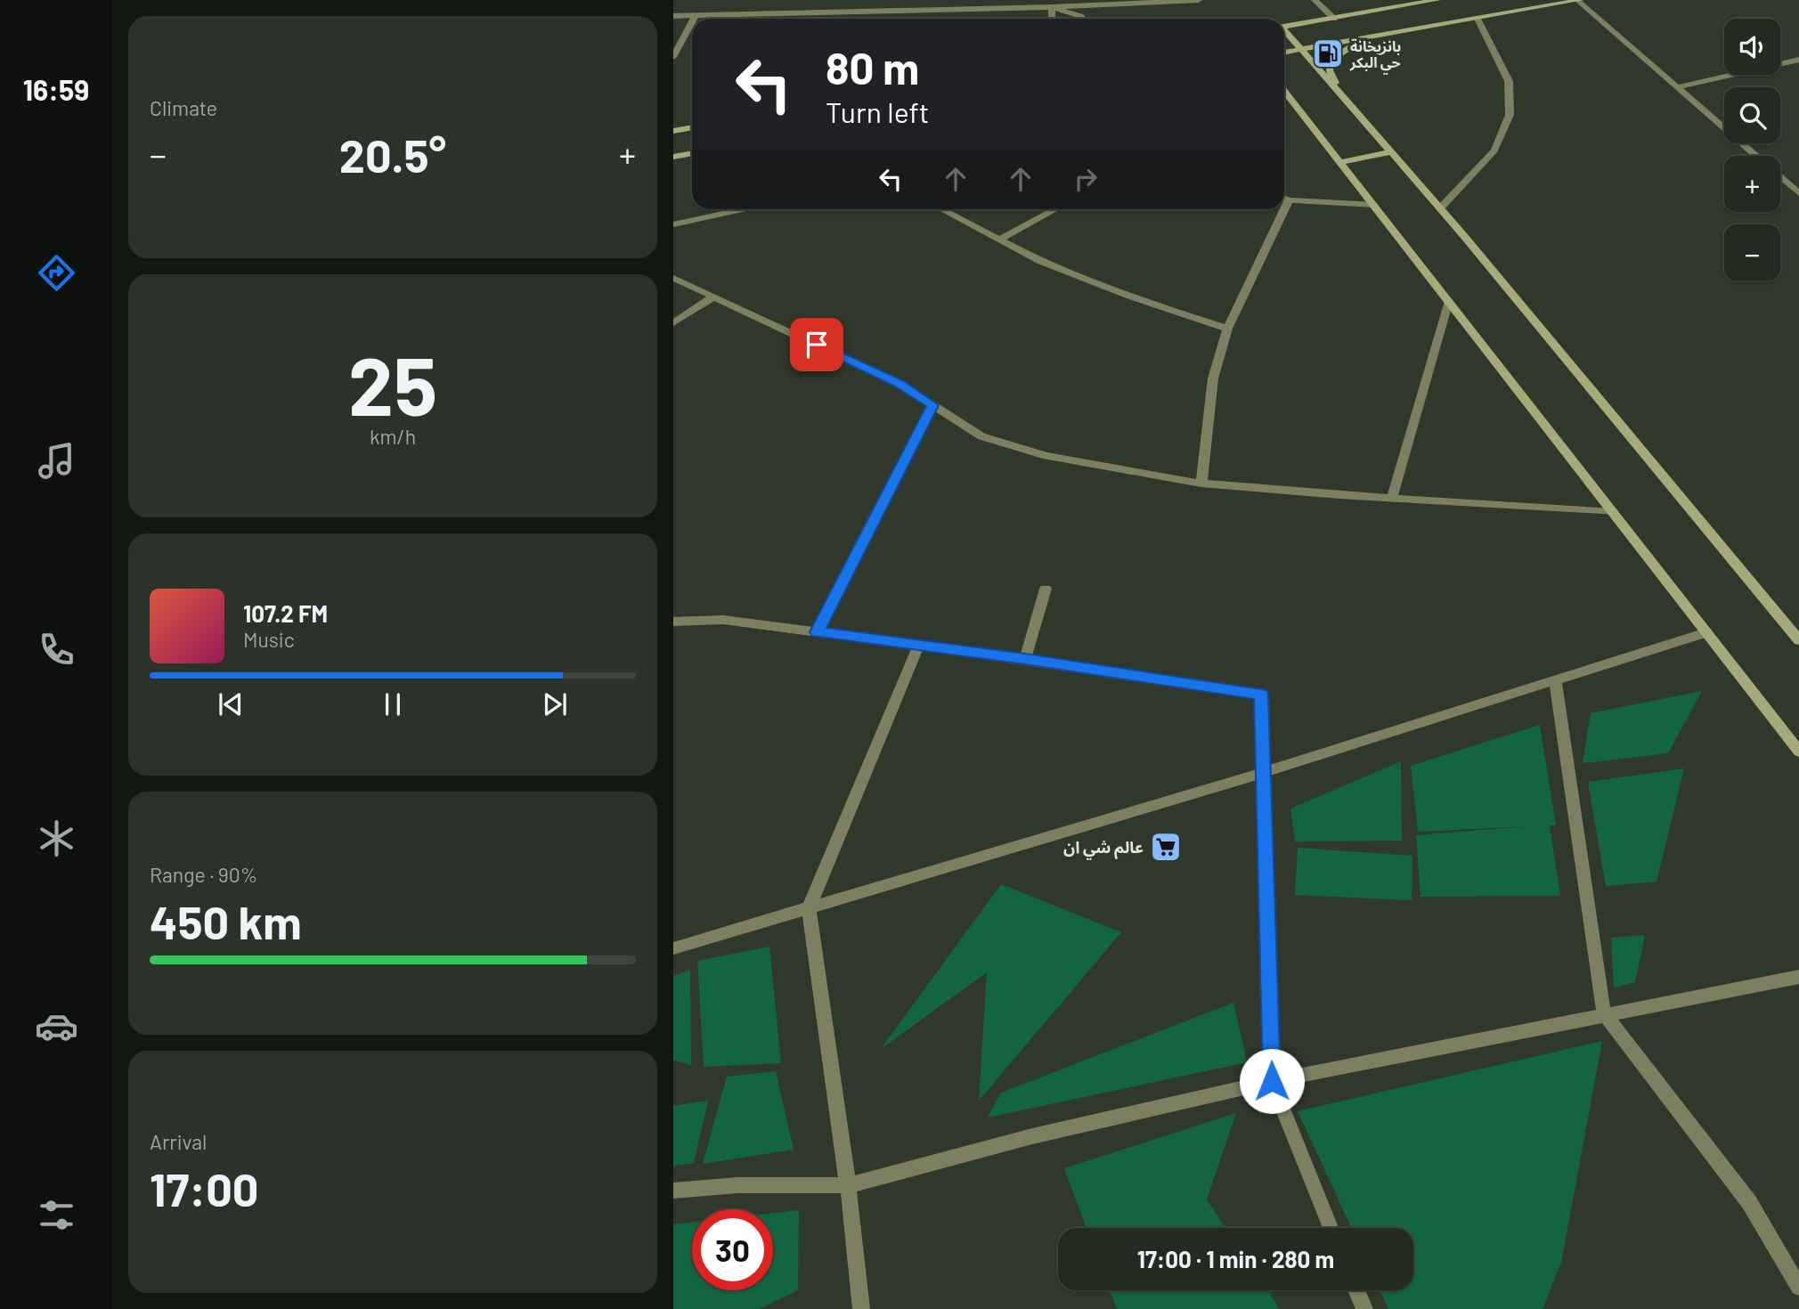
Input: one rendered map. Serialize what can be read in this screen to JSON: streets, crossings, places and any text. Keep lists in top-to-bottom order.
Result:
{
  "places": {
    "fuel station": ["بانزيخانة حي البكر"],
    "supermarket": ["عالم شي ان"]
  },
  "page": {
    "tabs": "16:59",
    "tile": [
      "Climate",
      ["25", "km/h"],
      ["Range · 90%", "450 km"],
      ["Arrival", "17:00"]
    ],
    "map_buttons": ["+", "−"],
    "turn": ["80 m", "Turn left"],
    "heat": ["−", "20.5°", "+"],
    "song": ["107.2 FM", "Music"],
    "limit": "30",
    "trip": "17:00 · 1 min · 280 m"
  }
}
